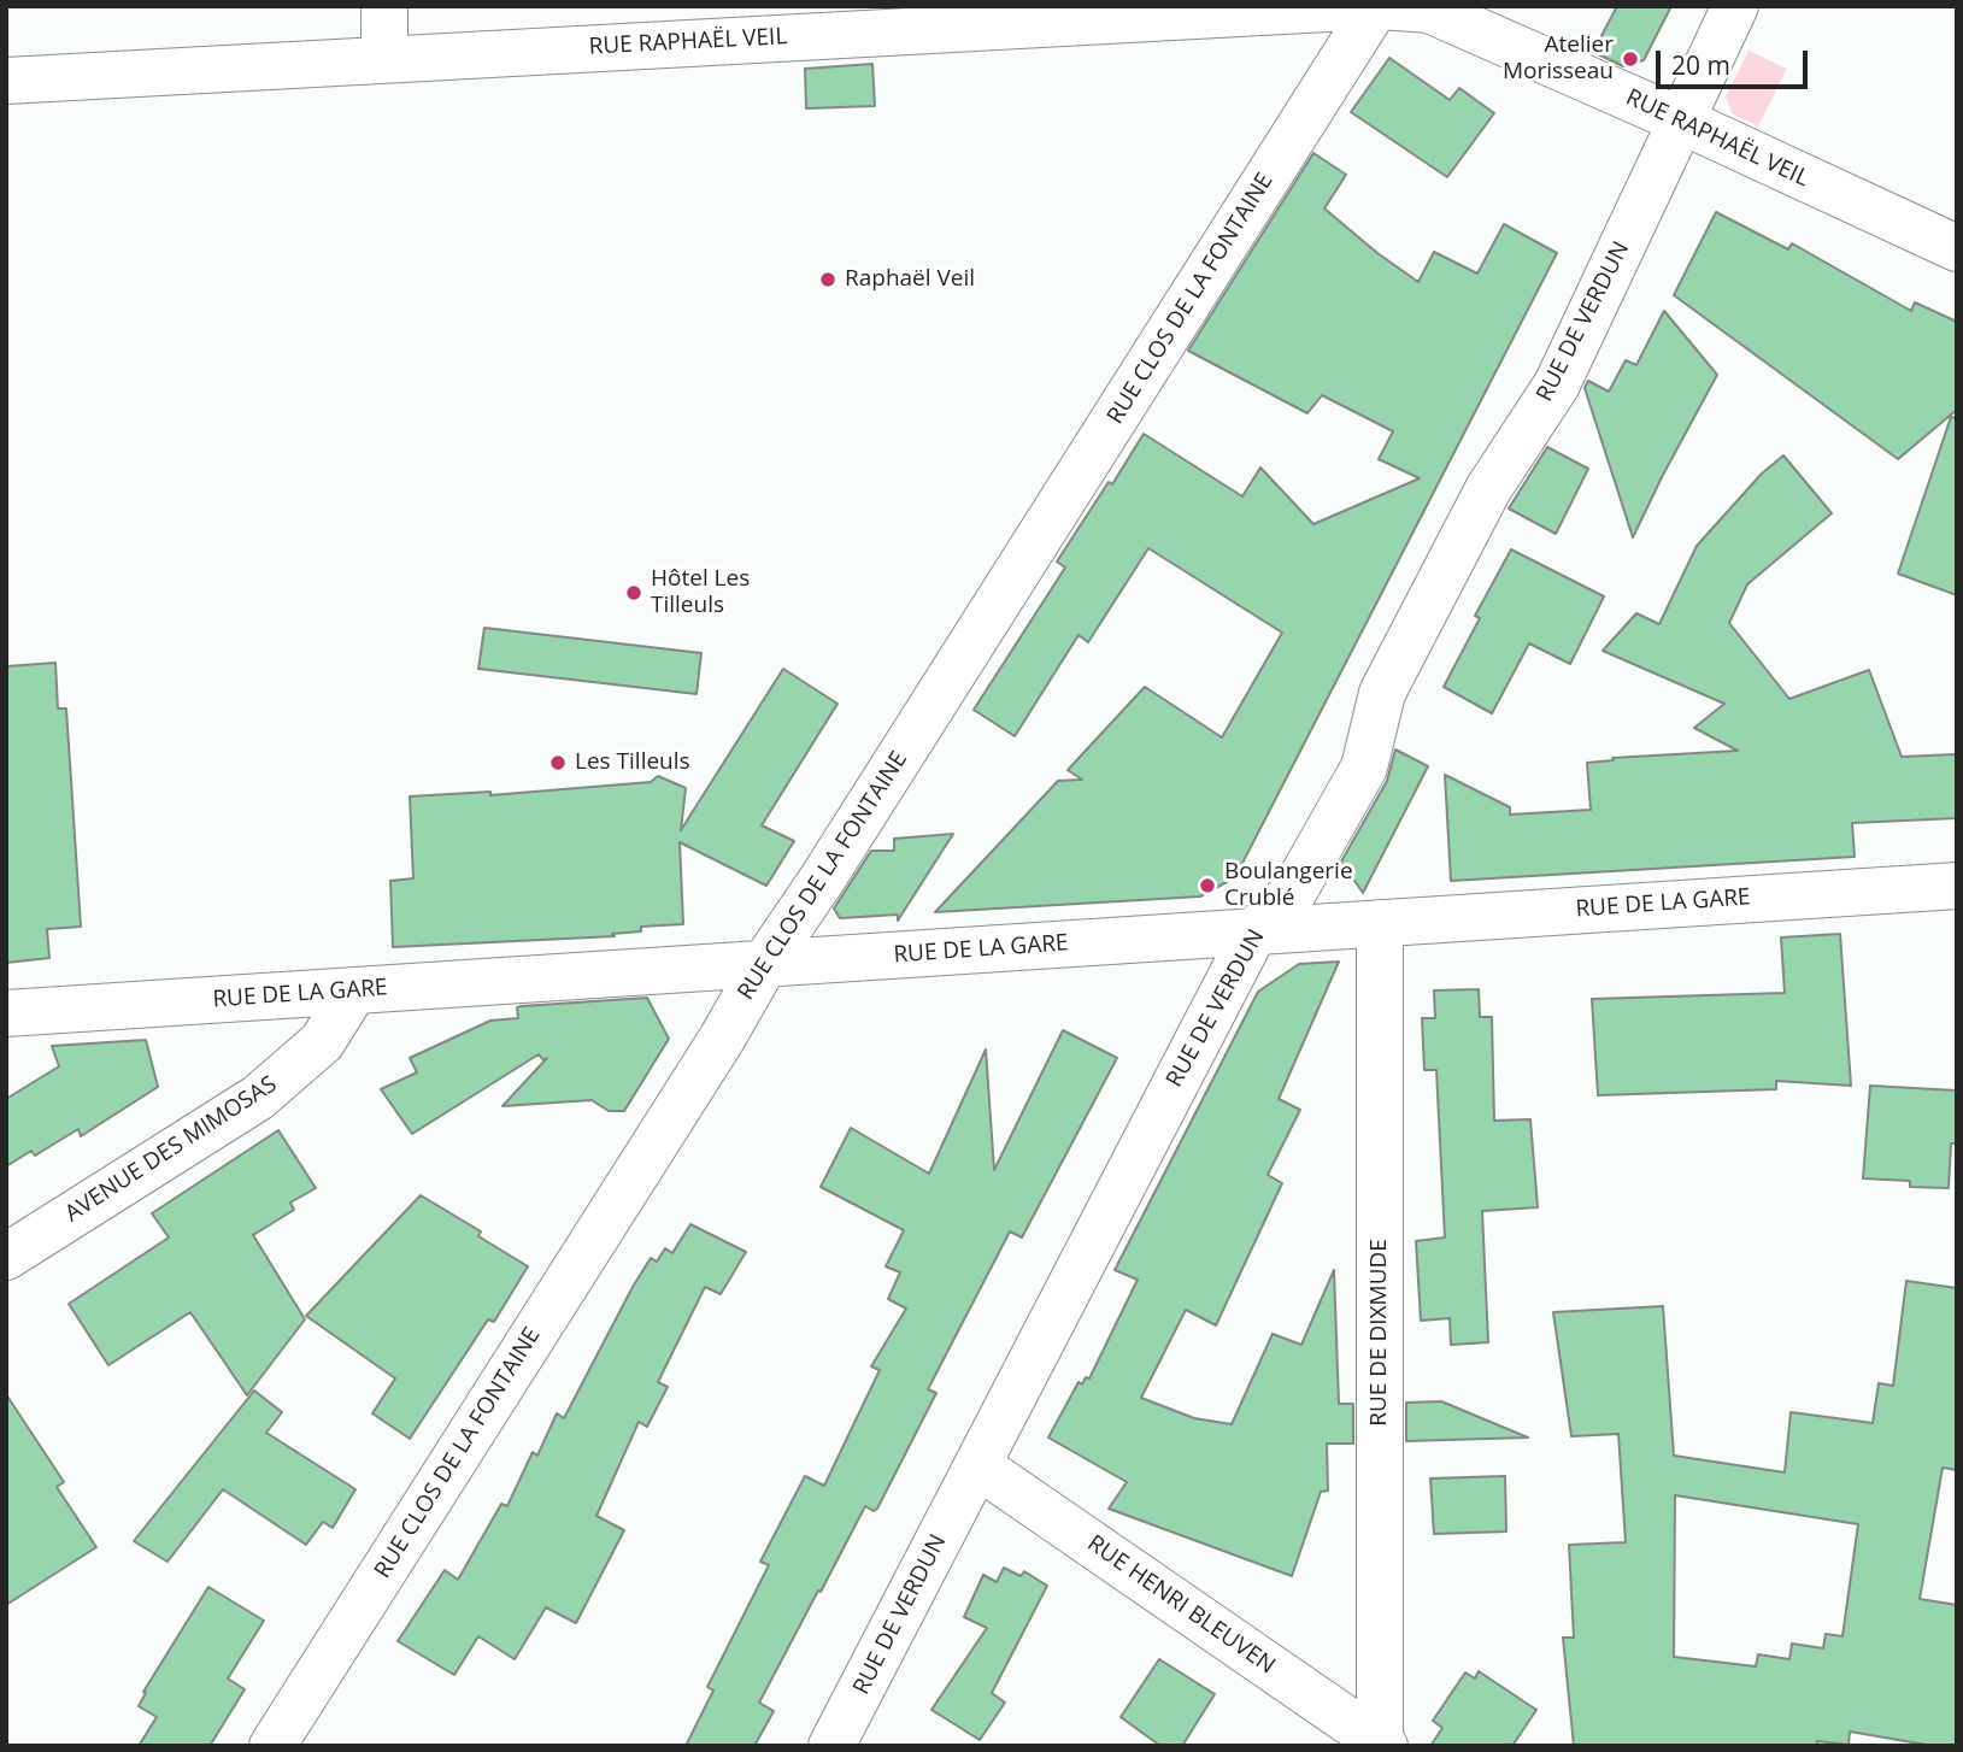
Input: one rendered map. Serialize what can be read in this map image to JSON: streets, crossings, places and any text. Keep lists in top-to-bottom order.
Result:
{
  "streets": {
    "street": [
      "RUE RAPHAËL VEIL",
      "RUE CLOS DE LA FONTAINE",
      "RUE DE VERDUN",
      "RUE DE LA GARE",
      "AVENUE DES MIMOSAS",
      "RUE DE DIXMUDE",
      "RUE HENRI BLEUVEN"
    ]
  },
  "crossings": [
    ["RUE RAPHAËL VEIL", "RUE CLOS DE LA FONTAINE"],
    ["RUE RAPHAËL VEIL", "RUE DE VERDUN"],
    ["RUE CLOS DE LA FONTAINE", "RUE DE LA GARE"],
    ["RUE DE VERDUN", "RUE DE LA GARE"],
    ["RUE DE VERDUN", "RUE HENRI BLEUVEN"],
    ["RUE DE LA GARE", "AVENUE DES MIMOSAS"],
    ["RUE DE LA GARE", "RUE DE DIXMUDE"],
    ["RUE DE DIXMUDE", "RUE HENRI BLEUVEN"]
  ],
  "places": [
    "Atelier Morisseau",
    "Raphaël Veil",
    "Hôtel Les Tilleuls",
    "Les Tilleuls",
    "Boulangerie Crublé"
  ],
  "scale_bar": "20 m"
}
